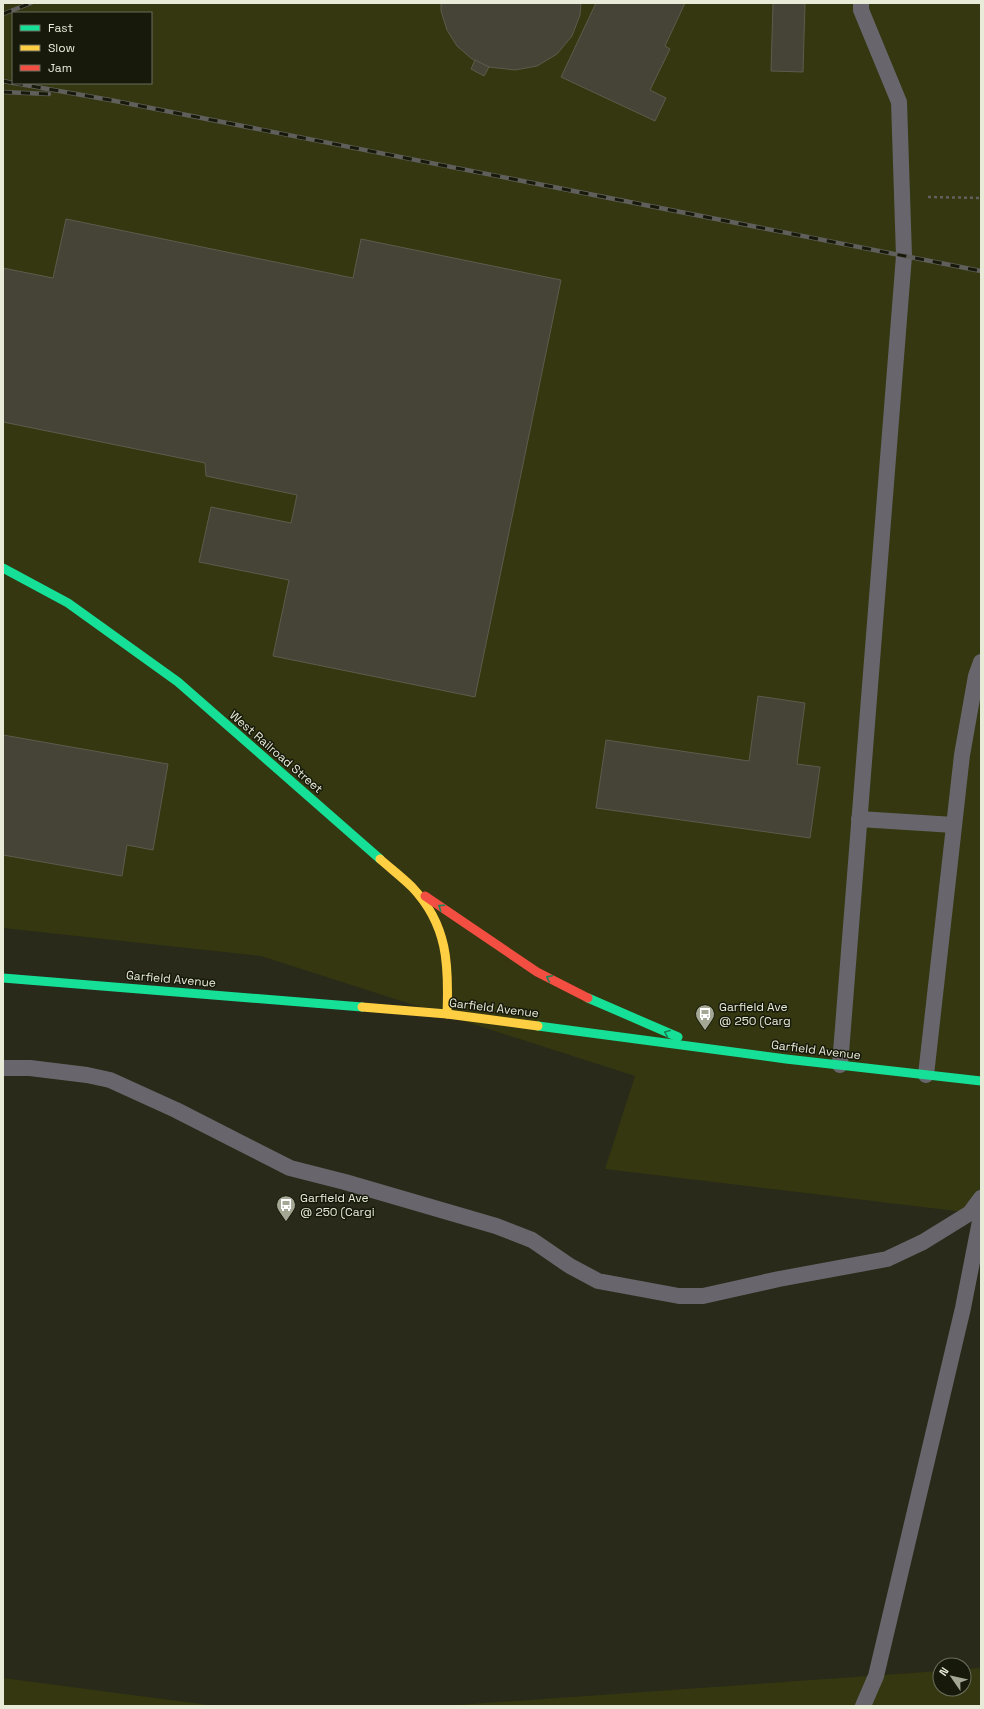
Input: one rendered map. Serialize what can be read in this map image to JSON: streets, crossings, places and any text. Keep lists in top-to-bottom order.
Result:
{
  "streets": {
    "street": ["West Railroad Street", "Garfield Avenue"]
  },
  "crossings": [
    ["West Railroad Street", "Garfield Avenue"]
  ],
  "places": {
    "bus stop": ["Garfield Ave @ 250 (Carg", "Garfield Ave @ 250 (Cargi"]
  },
  "legend": ["Fast", "Slow", "Jam"],
  "north": "top left"
}
